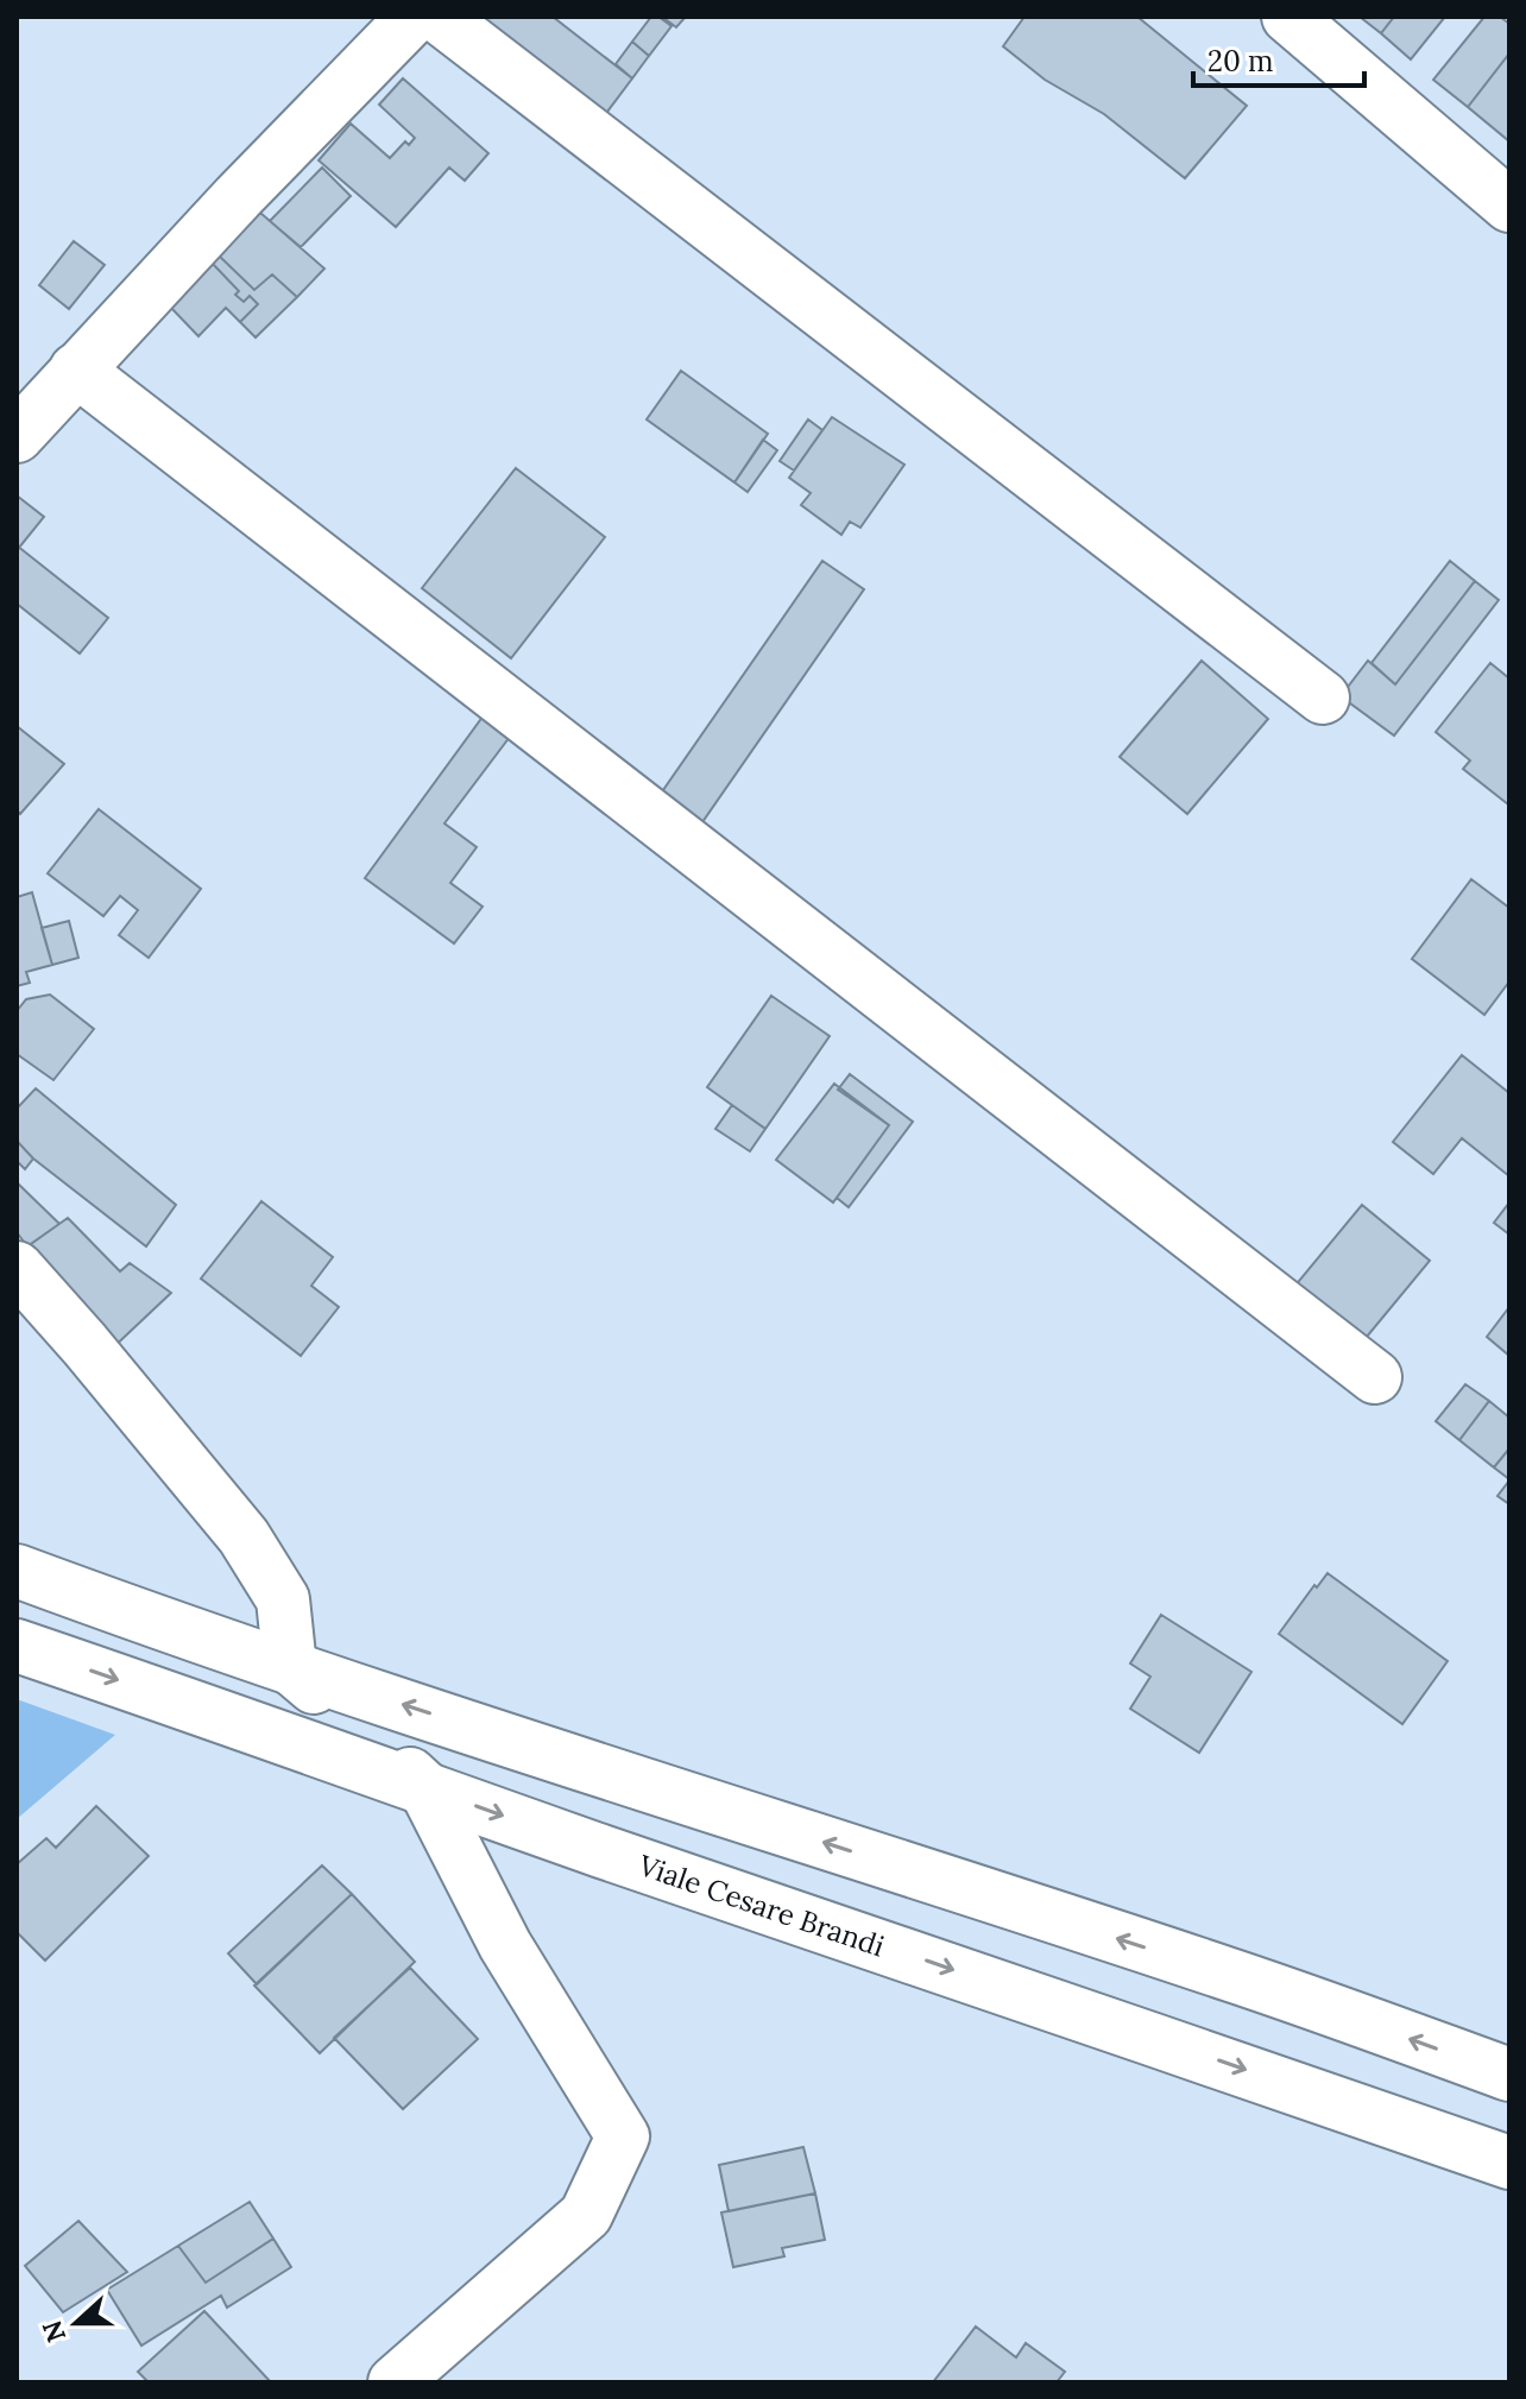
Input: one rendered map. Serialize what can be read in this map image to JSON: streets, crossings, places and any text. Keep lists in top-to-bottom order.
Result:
{
  "streets": {
    "street": ["Viale Cesare Brandi"]
  },
  "scale_bar": "20 m",
  "north": "left"
}
